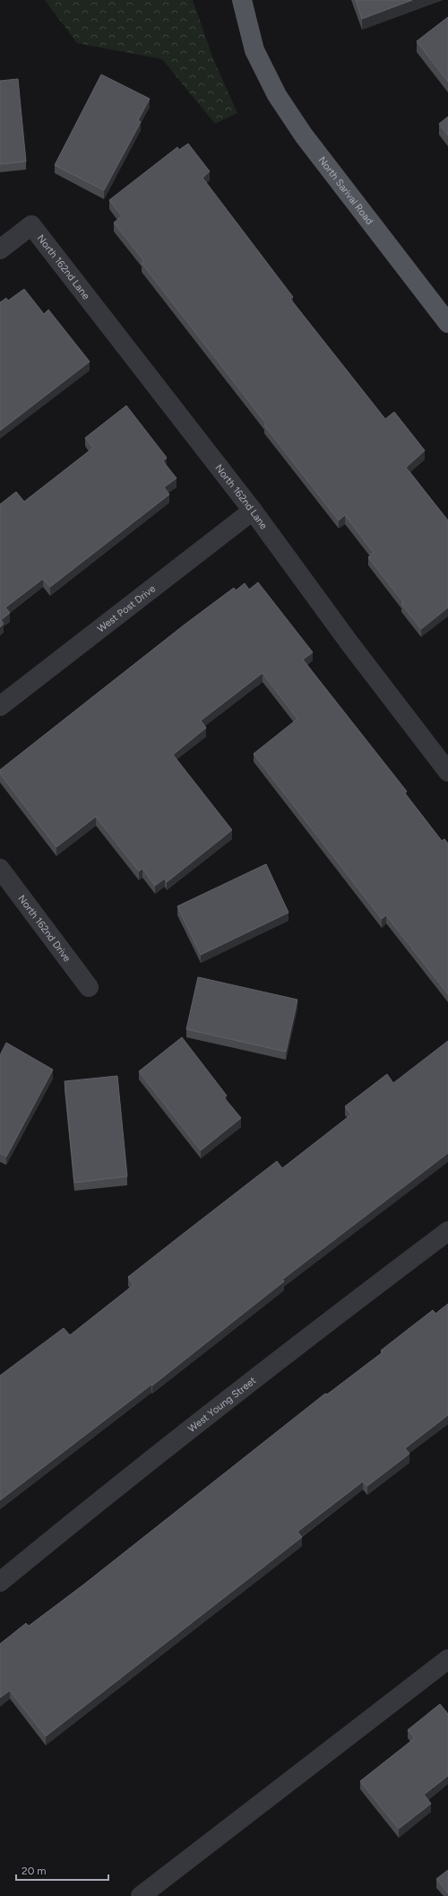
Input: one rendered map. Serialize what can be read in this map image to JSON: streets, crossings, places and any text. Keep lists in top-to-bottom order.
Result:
{
  "streets": {
    "main road": ["North Sarival Road"],
    "street": [
      "North 162nd Lane",
      "West Post Drive",
      "North 162nd Drive",
      "West Young Street"
    ]
  },
  "crossings": [
    ["North 162nd Lane", "West Post Drive"]
  ],
  "scale_bar": "20 m"
}
